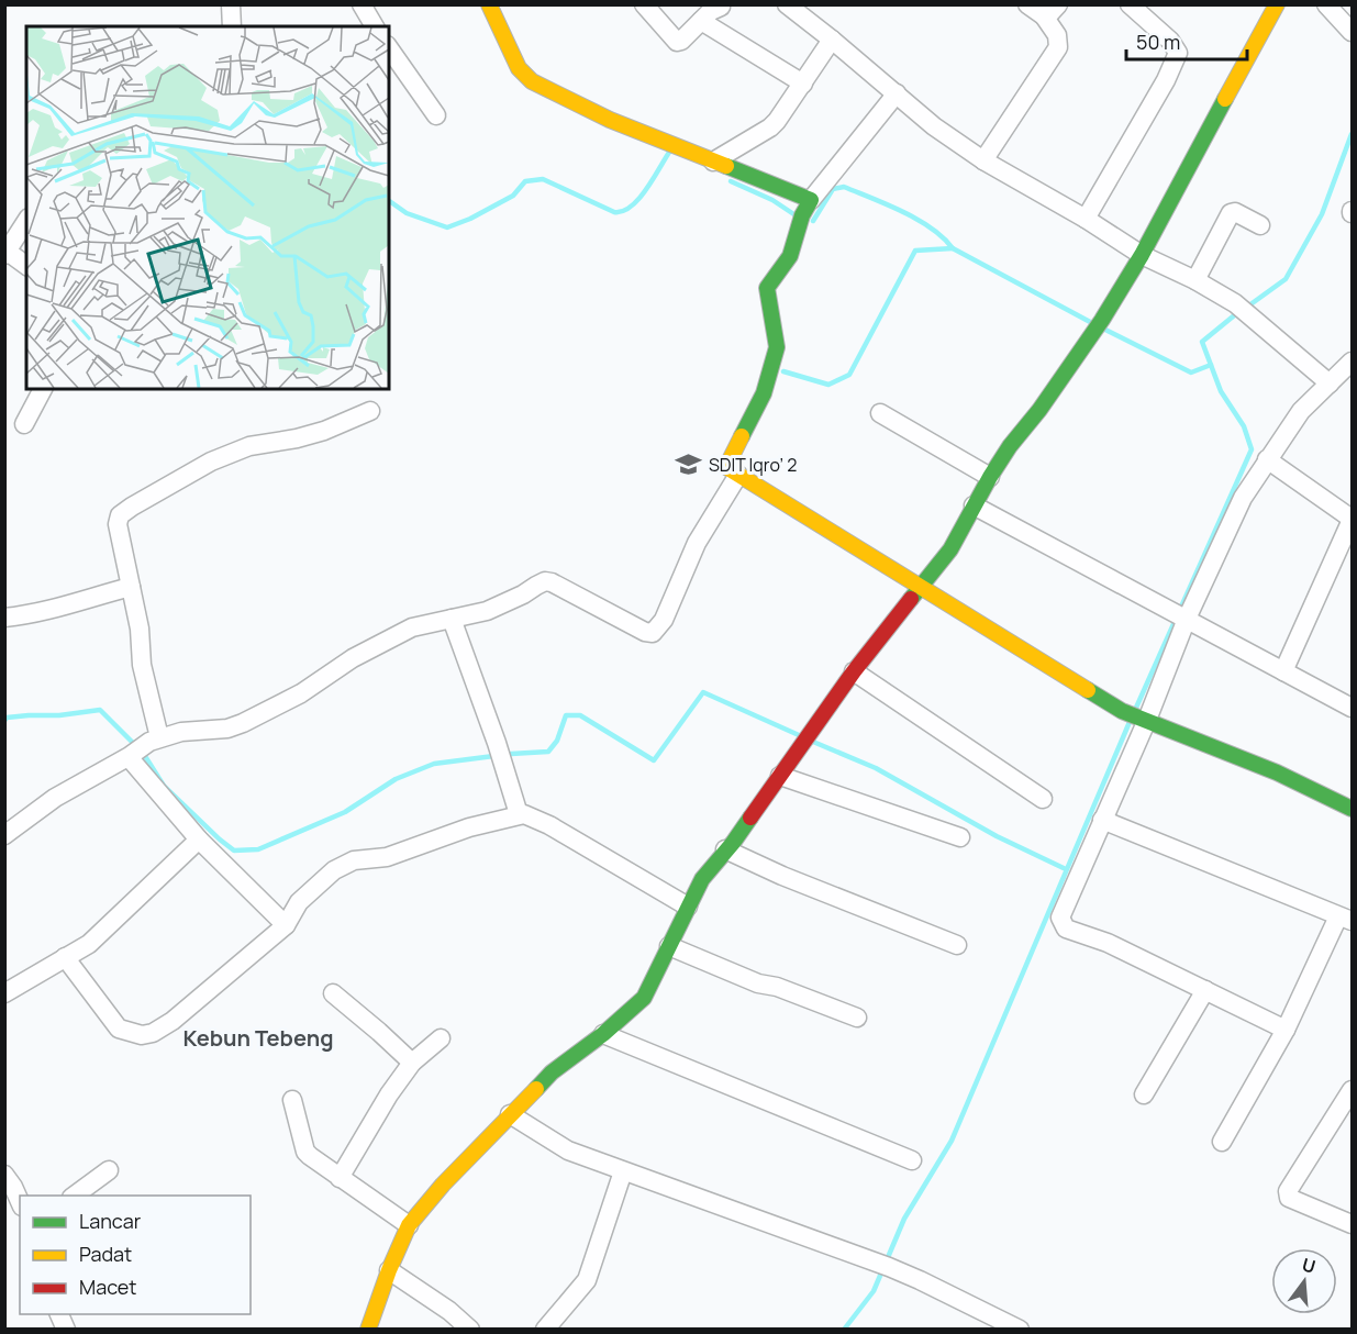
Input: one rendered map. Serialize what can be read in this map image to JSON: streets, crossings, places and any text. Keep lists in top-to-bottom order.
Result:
{
  "districts": ["Kebun Tebeng"],
  "places": {
    "school or university": ["SDIT Iqro’ 2"]
  },
  "legend": ["Lancar", "Padat", "Macet"],
  "scale_bar": "50 m",
  "north": "top"
}
